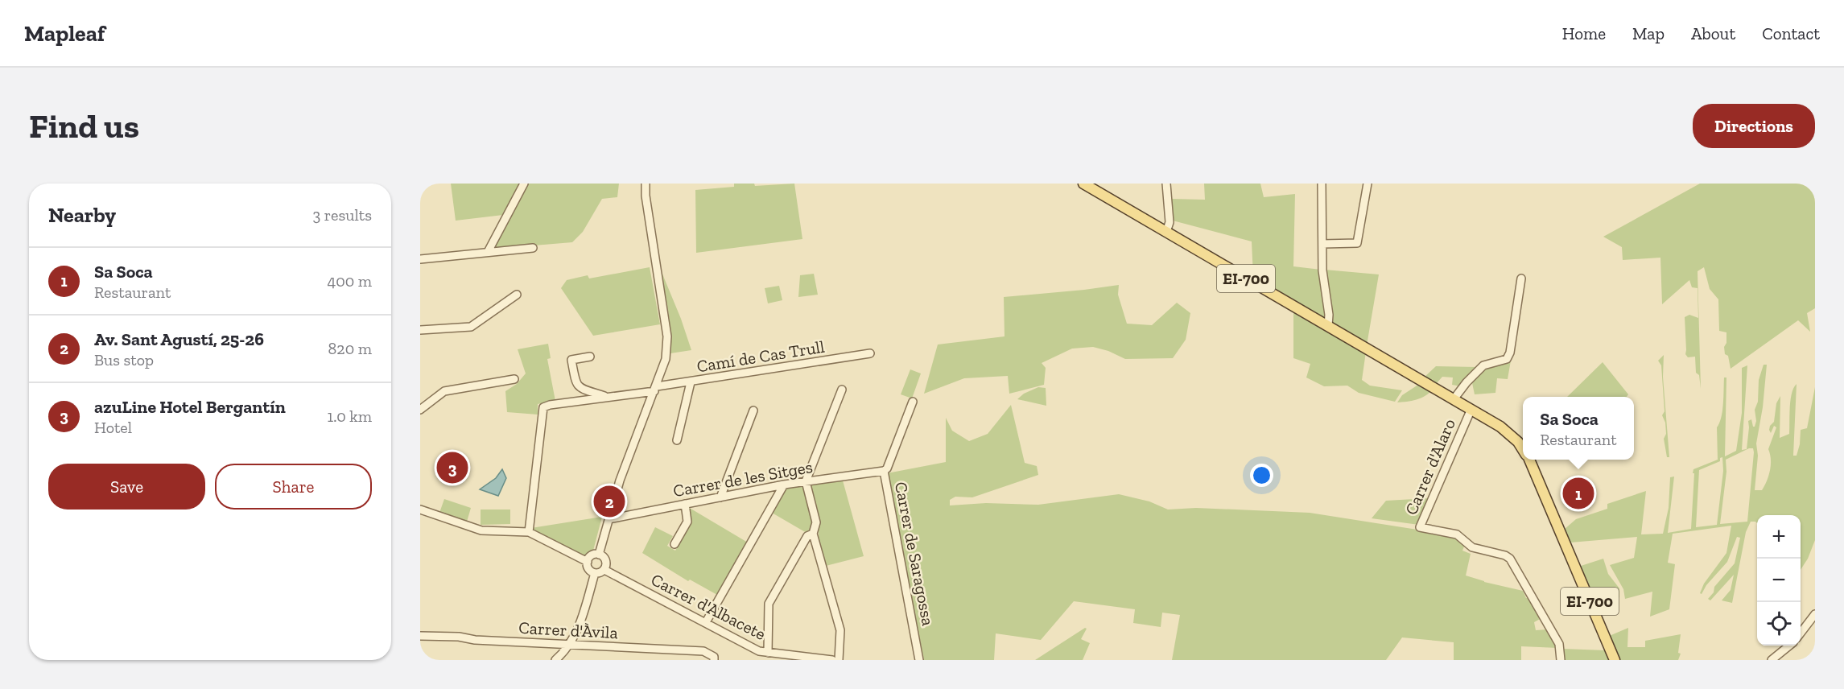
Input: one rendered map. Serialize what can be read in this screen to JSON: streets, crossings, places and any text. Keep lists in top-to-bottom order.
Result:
{
  "streets": {
    "main road": ["EI-700"],
    "street": [
      "Camí de Cas Trull",
      "Carrer d'Alaro",
      "Carrer de les Sitges",
      "Carrer de Saragossa",
      "Carrer d'Albacete",
      "Carrer d'Àvila"
    ]
  },
  "crossings": [
    ["EI-700", "Carrer d'Alaro"],
    ["Carrer de les Sitges", "Carrer de Saragossa"]
  ],
  "page": {
    "header": "Mapleaf",
    "nav": [
      "Home",
      "Map",
      "About",
      "Contact"
    ],
    "buttons": [
      "Directions",
      ["Save", "Share"]
    ],
    "title": "Find us",
    "heading": ["Nearby", "3 results"],
    "list": [
      {
        "mark": "1",
        "name": "Sa Soca",
        "note": "Restaurant",
        "value": "400 m"
      },
      {
        "mark": "2",
        "name": "Av. Sant Agustí, 25-26",
        "note": "Bus stop",
        "value": "820 m"
      },
      {
        "mark": "3",
        "name": "azuLine Hotel Bergantín",
        "note": "Hotel",
        "value": "1.0 km"
      }
    ],
    "popup": ["Sa Soca", "Restaurant"],
    "pins": ["3", "1", "2"],
    "map_buttons": ["+", "−"]
  }
}
